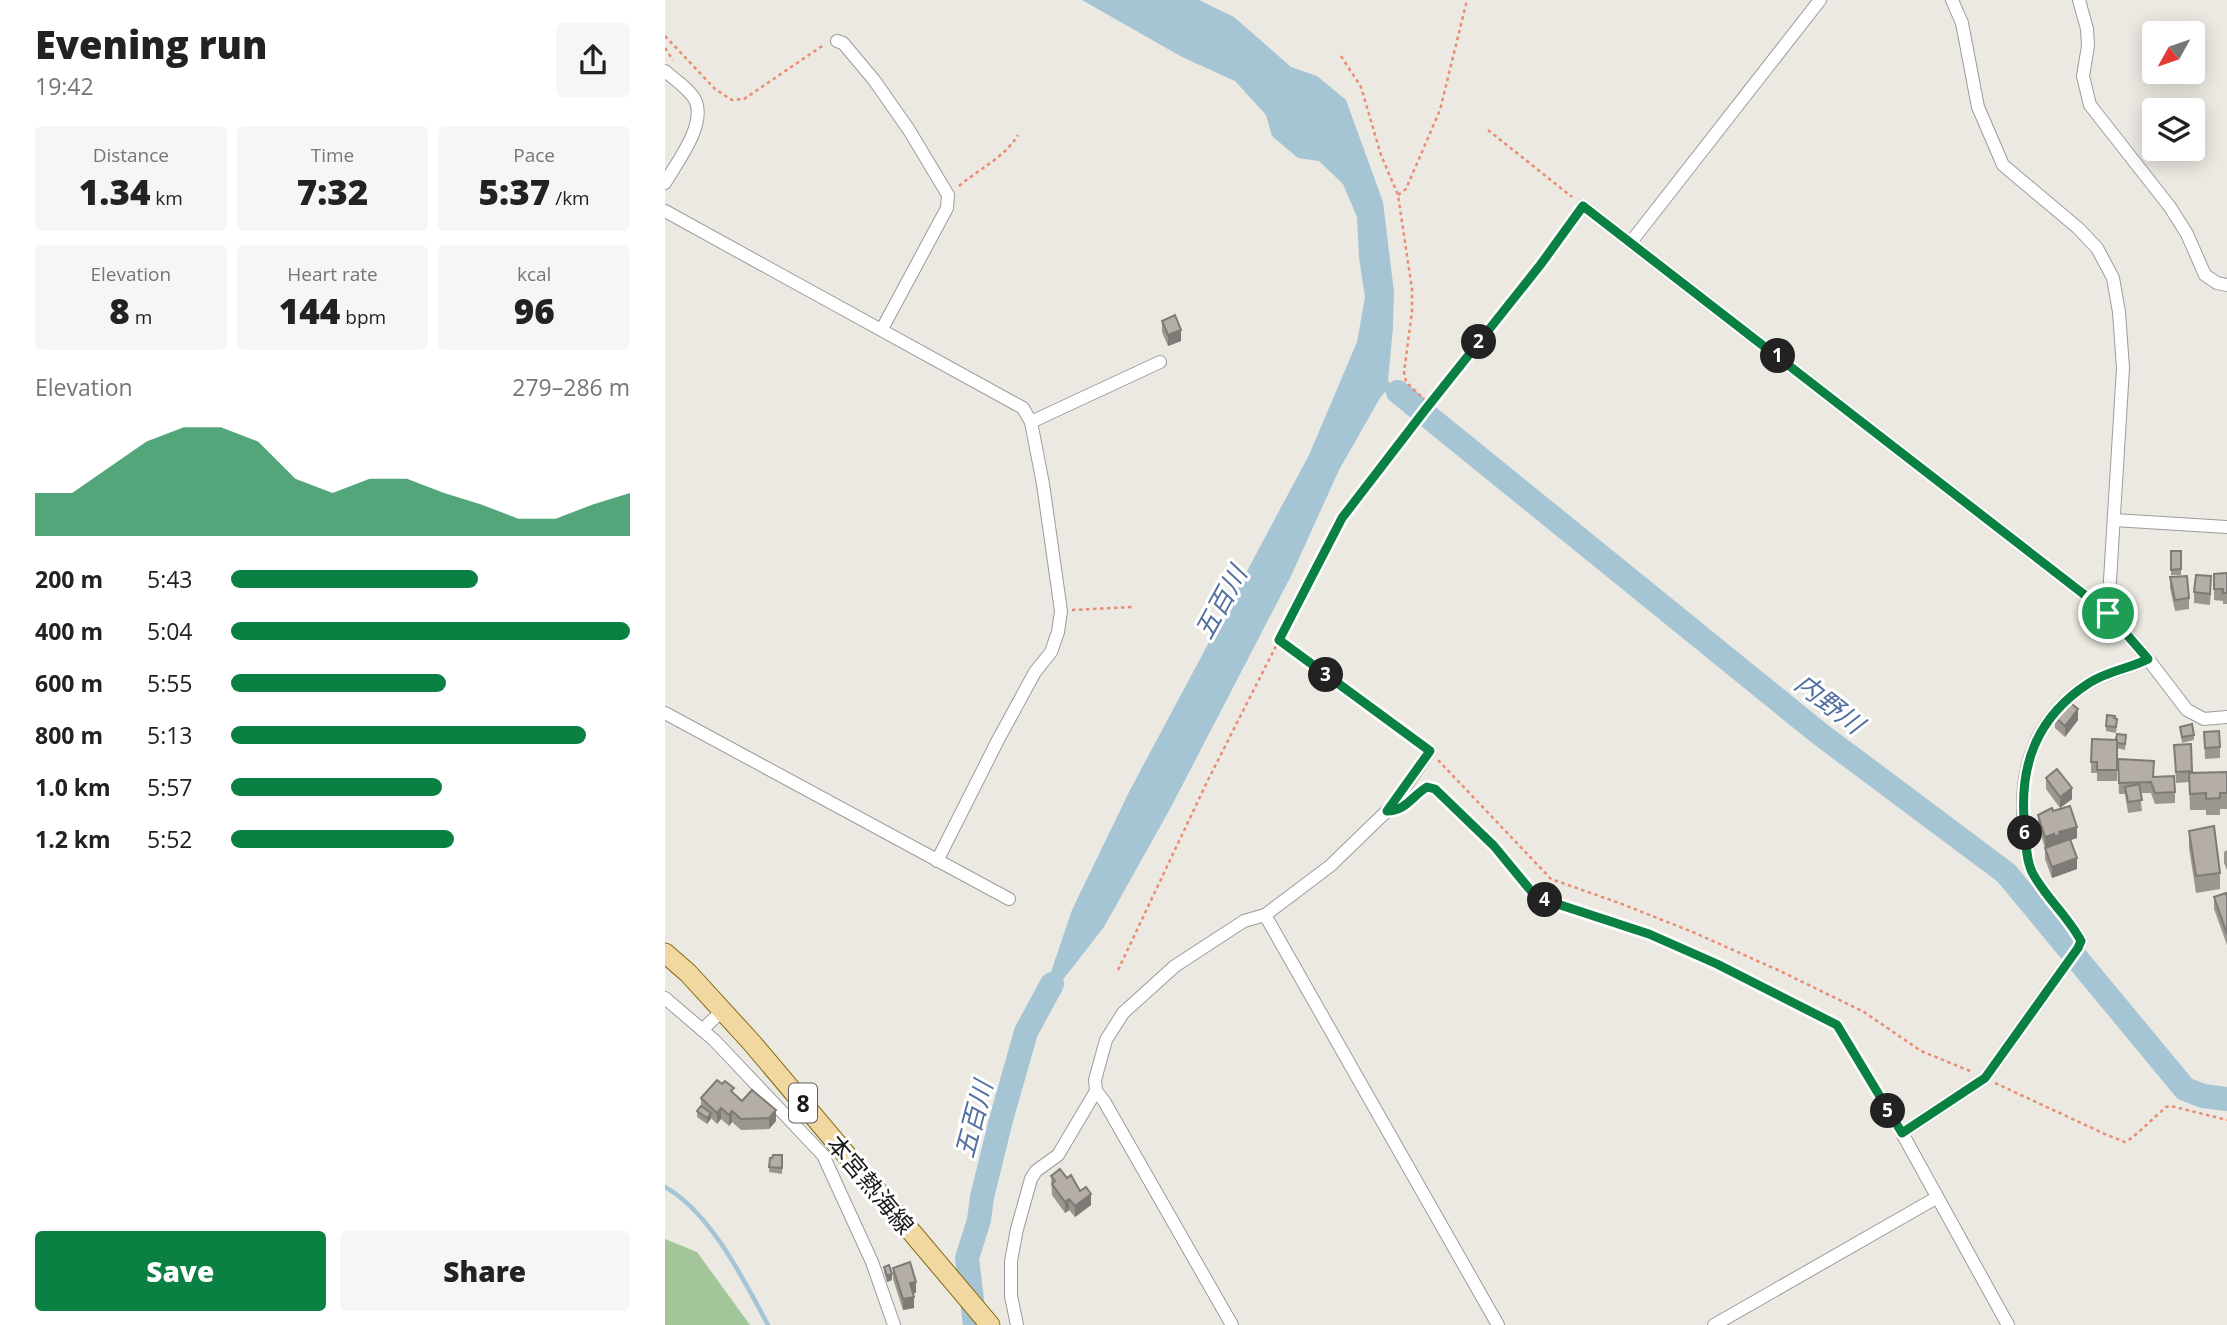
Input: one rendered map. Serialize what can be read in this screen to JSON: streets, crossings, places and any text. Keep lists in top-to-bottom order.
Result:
{
  "streets": {
    "main road": ["8", "本宮熱海線"]
  },
  "water": ["五百川", "内野川"],
  "north": "bottom left",
  "page": {
    "heading": ["Evening run", "19:42"],
    "stats": [
      ["Distance", "1.34 km"],
      ["Time", "7:32"],
      ["Pace", "5:37 /km"],
      ["Elevation", "8 m"],
      ["Heart rate", "144 bpm"],
      ["kcal", "96"]
    ],
    "pins": [
      "2",
      "1",
      "3",
      "6",
      "4",
      "5"
    ],
    "chart": ["Elevation", "279–286 m"],
    "list": [
      {
        "name": "200 m",
        "note": "5:43"
      },
      {
        "name": "400 m",
        "note": "5:04"
      },
      {
        "name": "600 m",
        "note": "5:55"
      },
      {
        "name": "800 m",
        "note": "5:13"
      },
      {
        "name": "1.0 km",
        "note": "5:57"
      },
      {
        "name": "1.2 km",
        "note": "5:52"
      }
    ],
    "buttons": ["Save", "Share"]
  }
}
